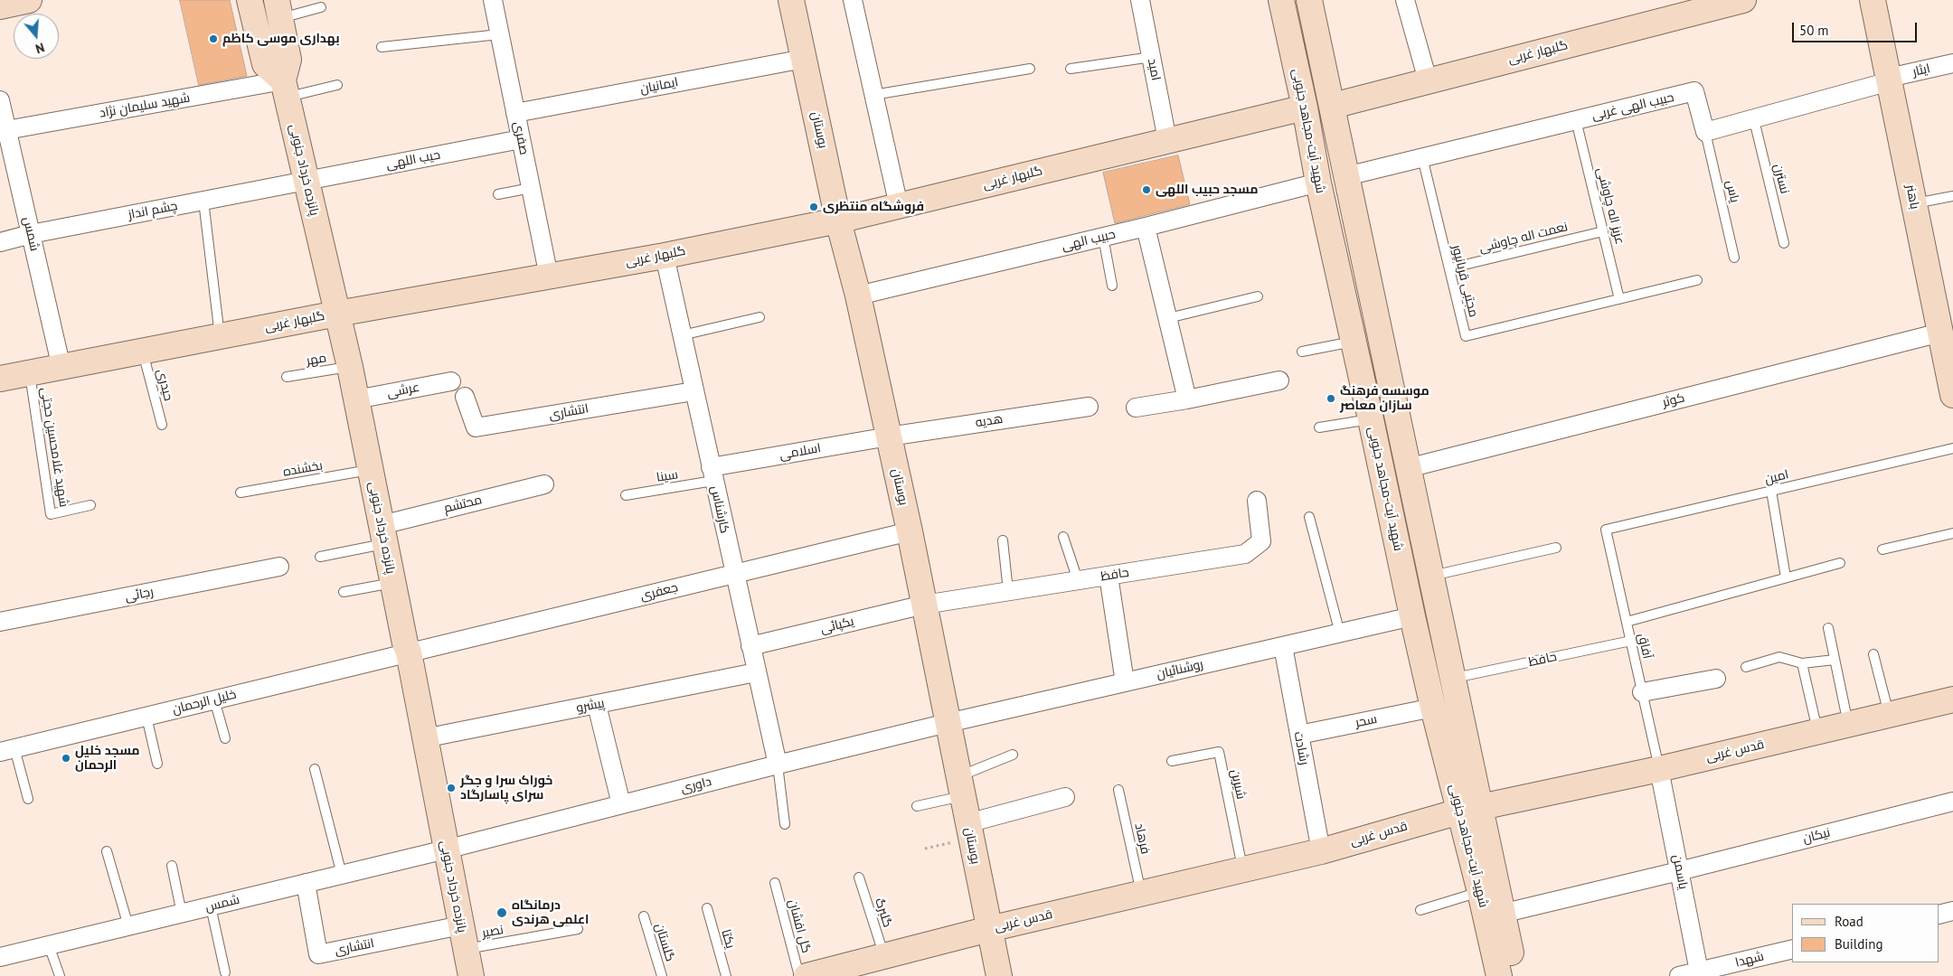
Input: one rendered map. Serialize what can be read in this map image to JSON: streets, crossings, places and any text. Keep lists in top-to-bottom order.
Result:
{
  "streets": {
    "street": [
      "گلبهار غربی",
      "امید",
      "ایثار",
      "ایمانیان",
      "شهید سلیمان نژاد",
      "حبیب الهی غربی",
      "بوستان",
      "شهید آیت-مجاهد جنوبی",
      "صفری",
      "حیب اللهی",
      "پانزده خرداد جنوبی",
      "باهنر",
      "چشم انداز",
      "شمس",
      "حبیب الهی",
      "عرشی",
      "کوثر",
      "انتشاری",
      "هدیه",
      "اسلامی",
      "محتشم",
      "کارشناس",
      "حافظ",
      "جعفری",
      "رجائی",
      "یکپائی",
      "روشنائیان",
      "خلیل الرحمان",
      "پیشرو",
      "سحر",
      "رشادت",
      "قدس غربی",
      "داوری",
      "نیکان",
      "یاسمن",
      "شهدا"
    ],
    "lane": [
      "نسترن",
      "یاس",
      "عزیز اله چاوشی",
      "نعمت اله چاوشی",
      "مجتبی قربانپور",
      "مهر",
      "حیدری",
      "شهید غلامحسین حجتی",
      "بخشنده",
      "سینا",
      "امین",
      "آفاق",
      "شیرین",
      "فرهاد",
      "گلبرگ",
      "گل افشان",
      "نصیر",
      "یکتا",
      "گلستان"
    ]
  },
  "crossings": [
    ["گلبهار غربی", "امید"],
    ["گلبهار غربی", "بوستان"],
    ["گلبهار غربی", "شهید آیت-مجاهد جنوبی"],
    ["گلبهار غربی", "صفری"],
    ["گلبهار غربی", "پانزده خرداد جنوبی"],
    ["گلبهار غربی", "شمس"],
    ["گلبهار غربی", "حیدری"],
    ["گلبهار غربی", "شهید غلامحسین حجتی"],
    ["گلبهار غربی", "کارشناس"],
    ["ایثار", "باهنر"],
    ["ایمانیان", "بوستان"],
    ["ایمانیان", "صفری"],
    ["شهید سلیمان نژاد", "پانزده خرداد جنوبی"],
    ["شهید سلیمان نژاد", "شمس"],
    ["حبیب الهی غربی", "شهید آیت-مجاهد جنوبی"],
    ["حبیب الهی غربی", "یاس"],
    ["حبیب الهی غربی", "عزیز اله چاوشی"],
    ["حبیب الهی غربی", "مجتبی قربانپور"],
    ["بوستان", "حبیب الهی"],
    ["بوستان", "هدیه"],
    ["بوستان", "اسلامی"],
    ["بوستان", "حافظ"],
    ["بوستان", "جعفری"],
    ["بوستان", "یکپائی"],
    ["بوستان", "روشنائیان"],
    ["بوستان", "قدس غربی"],
    ["بوستان", "داوری"],
    ["شهید آیت-مجاهد جنوبی", "حبیب الهی"],
    ["شهید آیت-مجاهد جنوبی", "کوثر"],
    ["شهید آیت-مجاهد جنوبی", "حافظ"],
    ["شهید آیت-مجاهد جنوبی", "روشنائیان"],
    ["شهید آیت-مجاهد جنوبی", "سحر"],
    ["شهید آیت-مجاهد جنوبی", "قدس غربی"],
    ["شهید آیت-مجاهد جنوبی", "نیکان"],
    ["صفری", "حیب اللهی"],
    ["حیب اللهی", "پانزده خرداد جنوبی"],
    ["حیب اللهی", "چشم انداز"],
    ["پانزده خرداد جنوبی", "چشم انداز"],
    ["پانزده خرداد جنوبی", "شمس"],
    ["پانزده خرداد جنوبی", "مهر"],
    ["پانزده خرداد جنوبی", "عرشی"],
    ["پانزده خرداد جنوبی", "انتشاری"],
    ["پانزده خرداد جنوبی", "بخشنده"],
    ["پانزده خرداد جنوبی", "محتشم"],
    ["پانزده خرداد جنوبی", "جعفری"],
    ["پانزده خرداد جنوبی", "خلیل الرحمان"],
    ["پانزده خرداد جنوبی", "پیشرو"],
    ["پانزده خرداد جنوبی", "داوری"],
    ["پانزده خرداد جنوبی", "نصیر"],
    ["باهنر", "کوثر"],
    ["عزیز اله چاوشی", "نعمت اله چاوشی"],
    ["عزیز اله چاوشی", "مجتبی قربانپور"],
    ["چشم انداز", "شمس"],
    ["شمس", "انتشاری"],
    ["شمس", "داوری"],
    ["نعمت اله چاوشی", "مجتبی قربانپور"],
    ["انتشاری", "کارشناس"],
    ["هدیه", "اسلامی"],
    ["اسلامی", "سینا"],
    ["اسلامی", "کارشناس"],
    ["سینا", "کارشناس"],
    ["امین", "آفاق"],
    ["کارشناس", "جعفری"],
    ["کارشناس", "یکپائی"],
    ["کارشناس", "پیشرو"],
    ["کارشناس", "داوری"],
    ["حافظ", "یکپائی"],
    ["حافظ", "آفاق"],
    ["جعفری", "خلیل الرحمان"],
    ["آفاق", "قدس غربی"],
    ["آفاق", "یاسمن"],
    ["روشنائیان", "رشادت"],
    ["روشنائیان", "داوری"],
    ["سحر", "رشادت"],
    ["رشادت", "قدس غربی"],
    ["قدس غربی", "شیرین"],
    ["قدس غربی", "فرهاد"],
    ["قدس غربی", "یاسمن"],
    ["قدس غربی", "گلبرگ"],
    ["نیکان", "یاسمن"],
    ["یاسمن", "شهدا"]
  ],
  "places": [
    "بهداری موسی کاظم",
    "مسجد حبیب اللهی",
    "فروشگاه منتظری",
    "موسسه فرهنگ سازان معاصر",
    "مسجد خلیل الرحمان",
    "خوراک سرا و جگر سرای پاسارگاد",
    "درمانگاه اعلمی هرندی"
  ],
  "legend": ["Road", "Building"],
  "scale_bar": "50 m",
  "north": "bottom"
}
